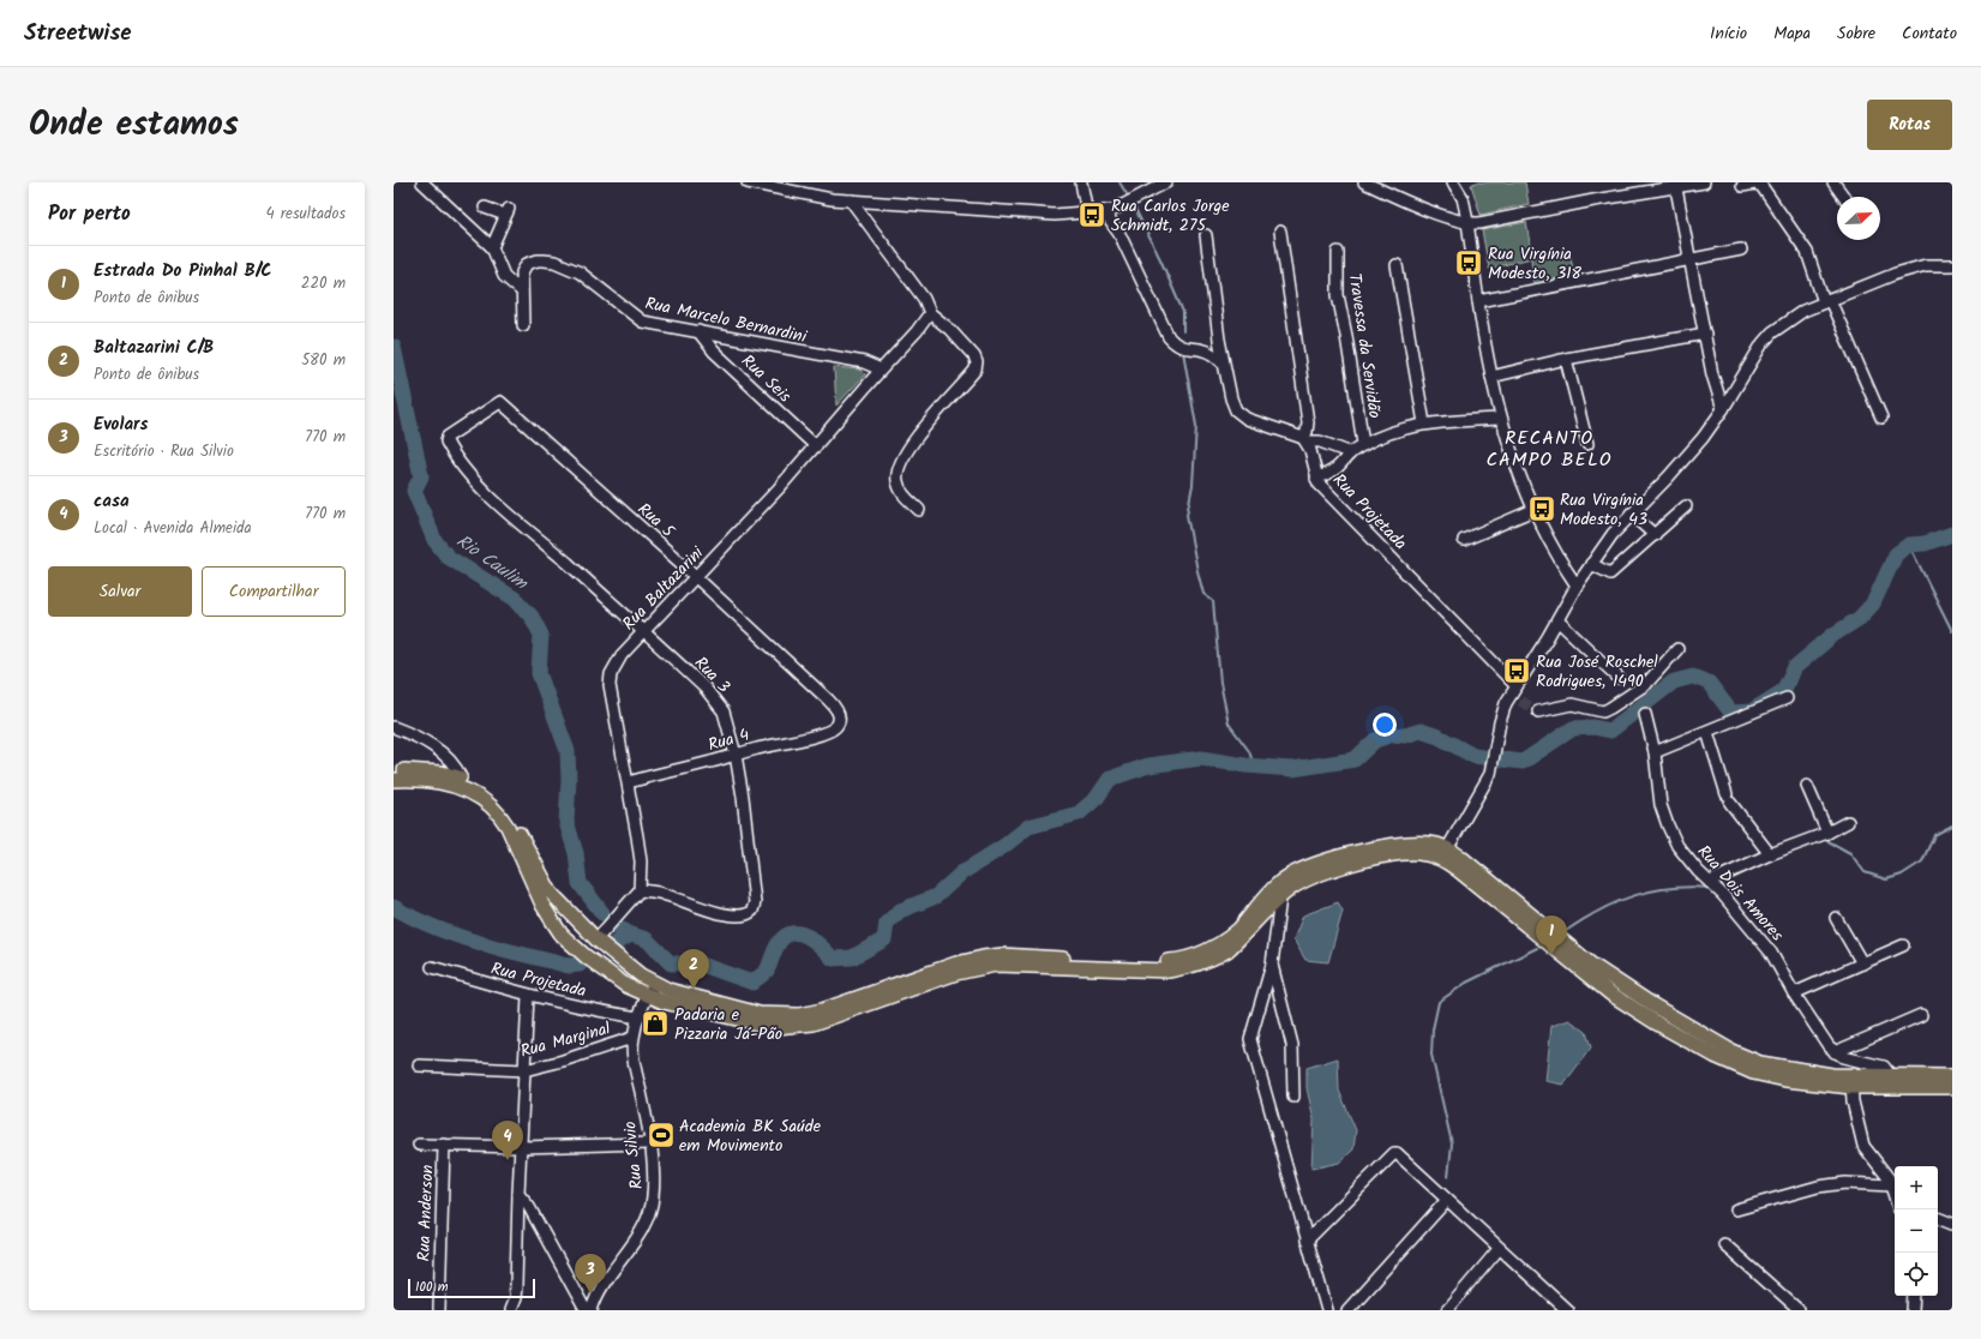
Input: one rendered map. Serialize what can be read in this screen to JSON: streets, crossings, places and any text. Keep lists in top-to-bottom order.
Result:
{
  "streets": {
    "street": [
      "Rua Marcelo Bernardini",
      "Travessa da Servidão",
      "Rua Seis",
      "Rua Projetada",
      "Rua 5",
      "Rua Baltazarini",
      "Rua 3",
      "Rua 4",
      "Rua Dois Amores",
      "Rua Marginal",
      "Rua Silvio",
      "Rua Anderson"
    ]
  },
  "crossings": [
    ["Rua Marcelo Bernardini", "Rua Seis"],
    ["Rua Marcelo Bernardini", "Rua Baltazarini"],
    ["Rua Seis", "Rua Baltazarini"],
    ["Rua Projetada", "Rua Silvio"],
    ["Rua 5", "Rua Baltazarini"],
    ["Rua 5", "Rua 3"],
    ["Rua 5", "Rua 4"],
    ["Rua Baltazarini", "Rua 3"],
    ["Rua Baltazarini", "Rua 4"],
    ["Rua 3", "Rua 4"],
    ["Rua Marginal", "Rua Silvio"]
  ],
  "districts": ["RECANTO CAMPO BELO"],
  "water": ["Rio Caulim"],
  "places": {
    "bus stop": [
      "Rua Carlos Jorge Schmidt, 275",
      "Rua Virgínia Modesto, 318",
      "Rua Virgínia Modesto, 43",
      "Rua José Roschel Rodrigues, 1490"
    ],
    "shop": ["Padaria e Pizzaria Já-Pão"],
    "sports": ["Academia BK Saúde em Movimento"]
  },
  "scale_bar": "100 m",
  "north": "top right",
  "page": {
    "header": "Streetwise",
    "nav": [
      "Início",
      "Mapa",
      "Sobre",
      "Contato"
    ],
    "title": "Onde estamos",
    "buttons": [
      "Rotas",
      ["Salvar", "Compartilhar"]
    ],
    "heading": ["Por perto", "4 resultados"],
    "list": [
      {
        "mark": "1",
        "name": "Estrada Do Pinhal B/C",
        "note": "Ponto de ônibus",
        "value": "220 m"
      },
      {
        "mark": "2",
        "name": "Baltazarini C/B",
        "note": "Ponto de ônibus",
        "value": "580 m"
      },
      {
        "mark": "3",
        "name": "Evolars",
        "note": "Escritório · Rua Silvio",
        "value": "770 m"
      },
      {
        "mark": "4",
        "name": "casa",
        "note": "Local · Avenida Almeida",
        "value": "770 m"
      }
    ],
    "pins": [
      "1",
      "2",
      "4",
      "3"
    ],
    "map_buttons": ["+", "−"],
    "scale": "100 m"
  }
}
